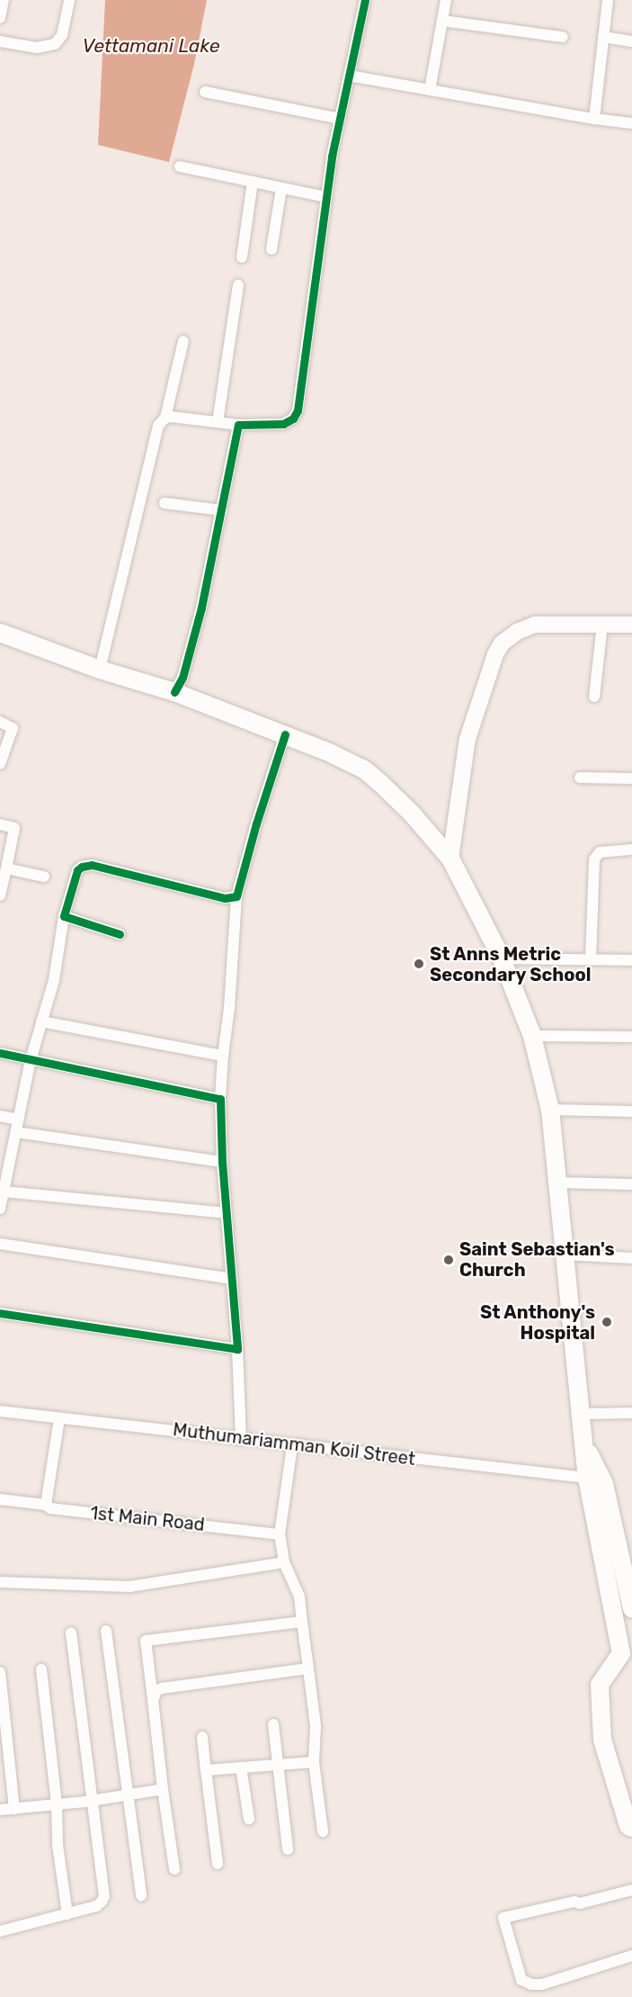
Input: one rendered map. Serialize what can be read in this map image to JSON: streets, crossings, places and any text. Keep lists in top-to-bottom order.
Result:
{
  "streets": {
    "street": ["Muthumariamman Koil Street", "1st Main Road"]
  },
  "water": ["Vettamani Lake"],
  "places": ["St Anns Metric Secondary School", "Saint Sebastian's Church", "St Anthony's Hospital"]
}
